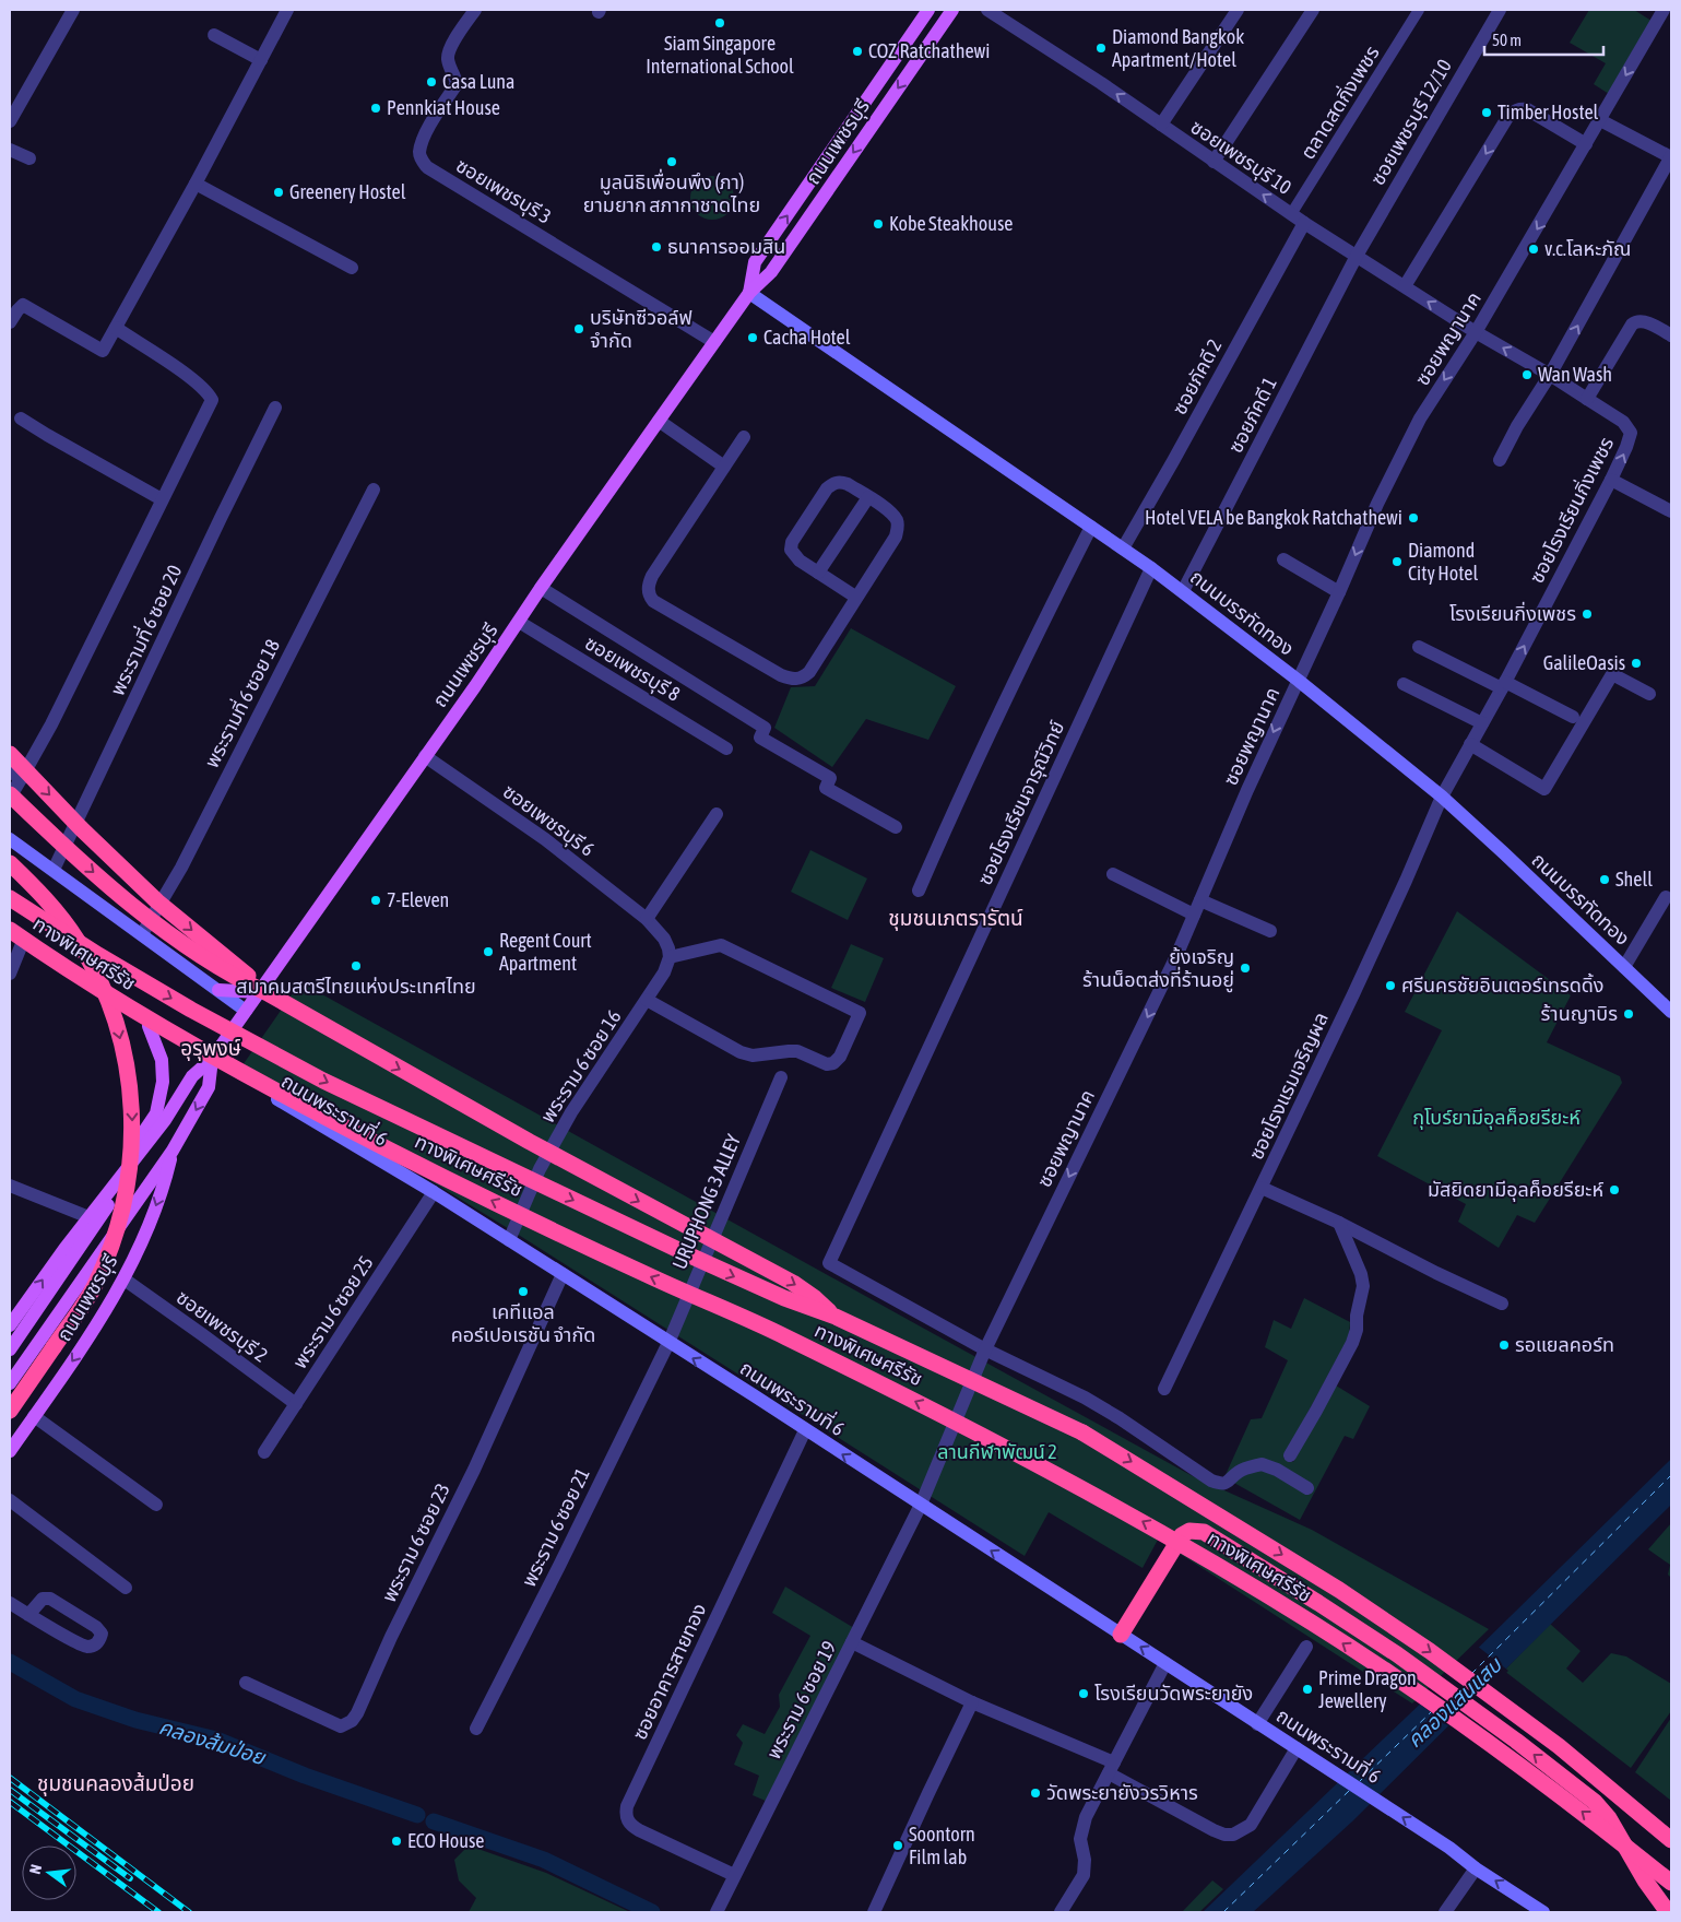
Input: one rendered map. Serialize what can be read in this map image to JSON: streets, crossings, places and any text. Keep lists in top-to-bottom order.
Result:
{
  "streets": {
    "highway": ["ทางพิเศษศรีรัช"],
    "main road": ["ถนนเพชรบุรี", "ถนนบรรทัดทอง", "ถนนพระรามที่ 6"],
    "street": [
      "ตลาดสดกิ่งเพชร",
      "ซอยเพชรบุรี 12/10",
      "ซอยเพชรบุรี 10",
      "ซอยเพชรบุรี 3",
      "ซอยพญานาค",
      "ซอยภัคดี 2",
      "ซอยภัคดี 1",
      "ซอยโรงเรียนกิ่งเพชร",
      "พระรามที่ 6 ซอย 20",
      "ซอยเพชรบุรี 8",
      "พระรามที่ 6 ซอย 18",
      "ซอยโรงเรียนจารุณีวิทย์",
      "ซอยเพชรบุรี 6",
      "พระราม 6 ซอย 16",
      "ซอยโรงแรมเจริญผล",
      "URUPHONG 3 ALLEY",
      "พระราม 6 ซอย 25",
      "ซอยเพชรบุรี 2",
      "พระราม 6 ซอย 21",
      "พระราม 6 ซอย 23",
      "ซอยอาคารสายทอง",
      "พระราม 6 ซอย 19"
    ]
  },
  "crossings": [
    ["ตลาดสดกิ่งเพชร", "ซอยเพชรบุรี 10"],
    ["ซอยเพชรบุรี 12/10", "ซอยเพชรบุรี 10"],
    ["ซอยเพชรบุรี 12/10", "ซอยภัคดี 1"],
    ["ถนนเพชรบุรี", "ซอยเพชรบุรี 3"],
    ["ถนนเพชรบุรี", "ถนนบรรทัดทอง"],
    ["ถนนเพชรบุรี", "ซอยเพชรบุรี 8"],
    ["ถนนเพชรบุรี", "ซอยเพชรบุรี 6"],
    ["ถนนเพชรบุรี", "ถนนพระรามที่ 6"],
    ["ถนนเพชรบุรี", "ซอยเพชรบุรี 2"],
    ["ซอยเพชรบุรี 10", "ซอยพญานาค"],
    ["ซอยเพชรบุรี 10", "ซอยภัคดี 2"],
    ["ซอยเพชรบุรี 10", "ซอยภัคดี 1"],
    ["ซอยเพชรบุรี 10", "ซอยโรงเรียนกิ่งเพชร"],
    ["ซอยพญานาค", "ซอยโรงเรียนกิ่งเพชร"],
    ["ซอยพญานาค", "ถนนบรรทัดทอง"],
    ["ซอยพญานาค", "ซอยโรงเรียนจารุณีวิทย์"],
    ["ซอยพญานาค", "ถนนพระรามที่ 6"],
    ["ซอยพญานาค", "พระราม 6 ซอย 19"],
    ["ซอยภัคดี 2", "ถนนบรรทัดทอง"],
    ["ซอยภัคดี 1", "ถนนบรรทัดทอง"],
    ["ซอยโรงเรียนกิ่งเพชร", "ถนนบรรทัดทอง"],
    ["ซอยโรงเรียนกิ่งเพชร", "ซอยโรงแรมเจริญผล"],
    ["ถนนบรรทัดทอง", "ซอยโรงเรียนจารุณีวิทย์"],
    ["ถนนบรรทัดทอง", "ซอยโรงแรมเจริญผล"],
    ["พระราม 6 ซอย 16", "ถนนพระรามที่ 6"],
    ["ถนนพระรามที่ 6", "URUPHONG 3 ALLEY"],
    ["ถนนพระรามที่ 6", "พระราม 6 ซอย 25"],
    ["ถนนพระรามที่ 6", "พระราม 6 ซอย 21"],
    ["ถนนพระรามที่ 6", "พระราม 6 ซอย 23"],
    ["ถนนพระรามที่ 6", "ซอยอาคารสายทอง"],
    ["ถนนพระรามที่ 6", "พระราม 6 ซอย 19"],
    ["URUPHONG 3 ALLEY", "พระราม 6 ซอย 21"],
    ["พระราม 6 ซอย 25", "ซอยเพชรบุรี 2"],
    ["ซอยอาคารสายทอง", "พระราม 6 ซอย 19"]
  ],
  "one_way": ["ซอยเพชรบุรี 10", "ซอยพญานาค", "ถนนพระรามที่ 6"],
  "districts": ["ชุมชนเภตรารัตน์", "อุรุพงษ์", "ชุมชนคลองส้มป่อย"],
  "water": ["คลองแสนแสบ", "คลองส้มป่อย"],
  "parks": ["กุโบร์ยามีอุลค็อยรียะห์", "ลานกีฬาพัฒน์ 2"],
  "places": [
    "Siam Singapore International School",
    "Diamond Bangkok Apartment/Hotel",
    "COZ Ratchathewi",
    "Casa Luna",
    "Pennkiat House",
    "Timber Hostel",
    "มูลนิธิเพื่อนพึง (ภา) ยามยาก สภากาชาดไทย",
    "Greenery Hostel",
    "Kobe Steakhouse",
    "ธนาคารออมสิน",
    "v.c.โลหะภัณ",
    "บริษัทซีวอล์ฟ จำกัด",
    "Cacha Hotel",
    "Wan Wash",
    "Hotel VELA be Bangkok Ratchathewi",
    "Diamond City Hotel",
    "โรงเรียนกิ่งเพชร",
    "GalileOasis",
    "Shell",
    "7-Eleven",
    "Regent Court Apartment",
    "สมาคมสตรีไทยแห่งประเทศไทย",
    "ย้งเจริญ ร้านน็อตส่งที่ร้านอยู่",
    "ศรีนครชัยอินเตอร์เทรดดิ้ง",
    "ร้านญาบิร",
    "มัสยิดยามีอุลค็อยรียะห์",
    "เคทีแอล คอร์เปอเรชัน จำกัด",
    "รอแยลคอร์ท",
    "Prime Dragon Jewellery",
    "โรงเรียนวัดพระยายัง",
    "วัดพระยายังวรวิหาร",
    "ECO House",
    "Soontorn Film lab"
  ],
  "scale_bar": "50 m",
  "north": "left"
}
